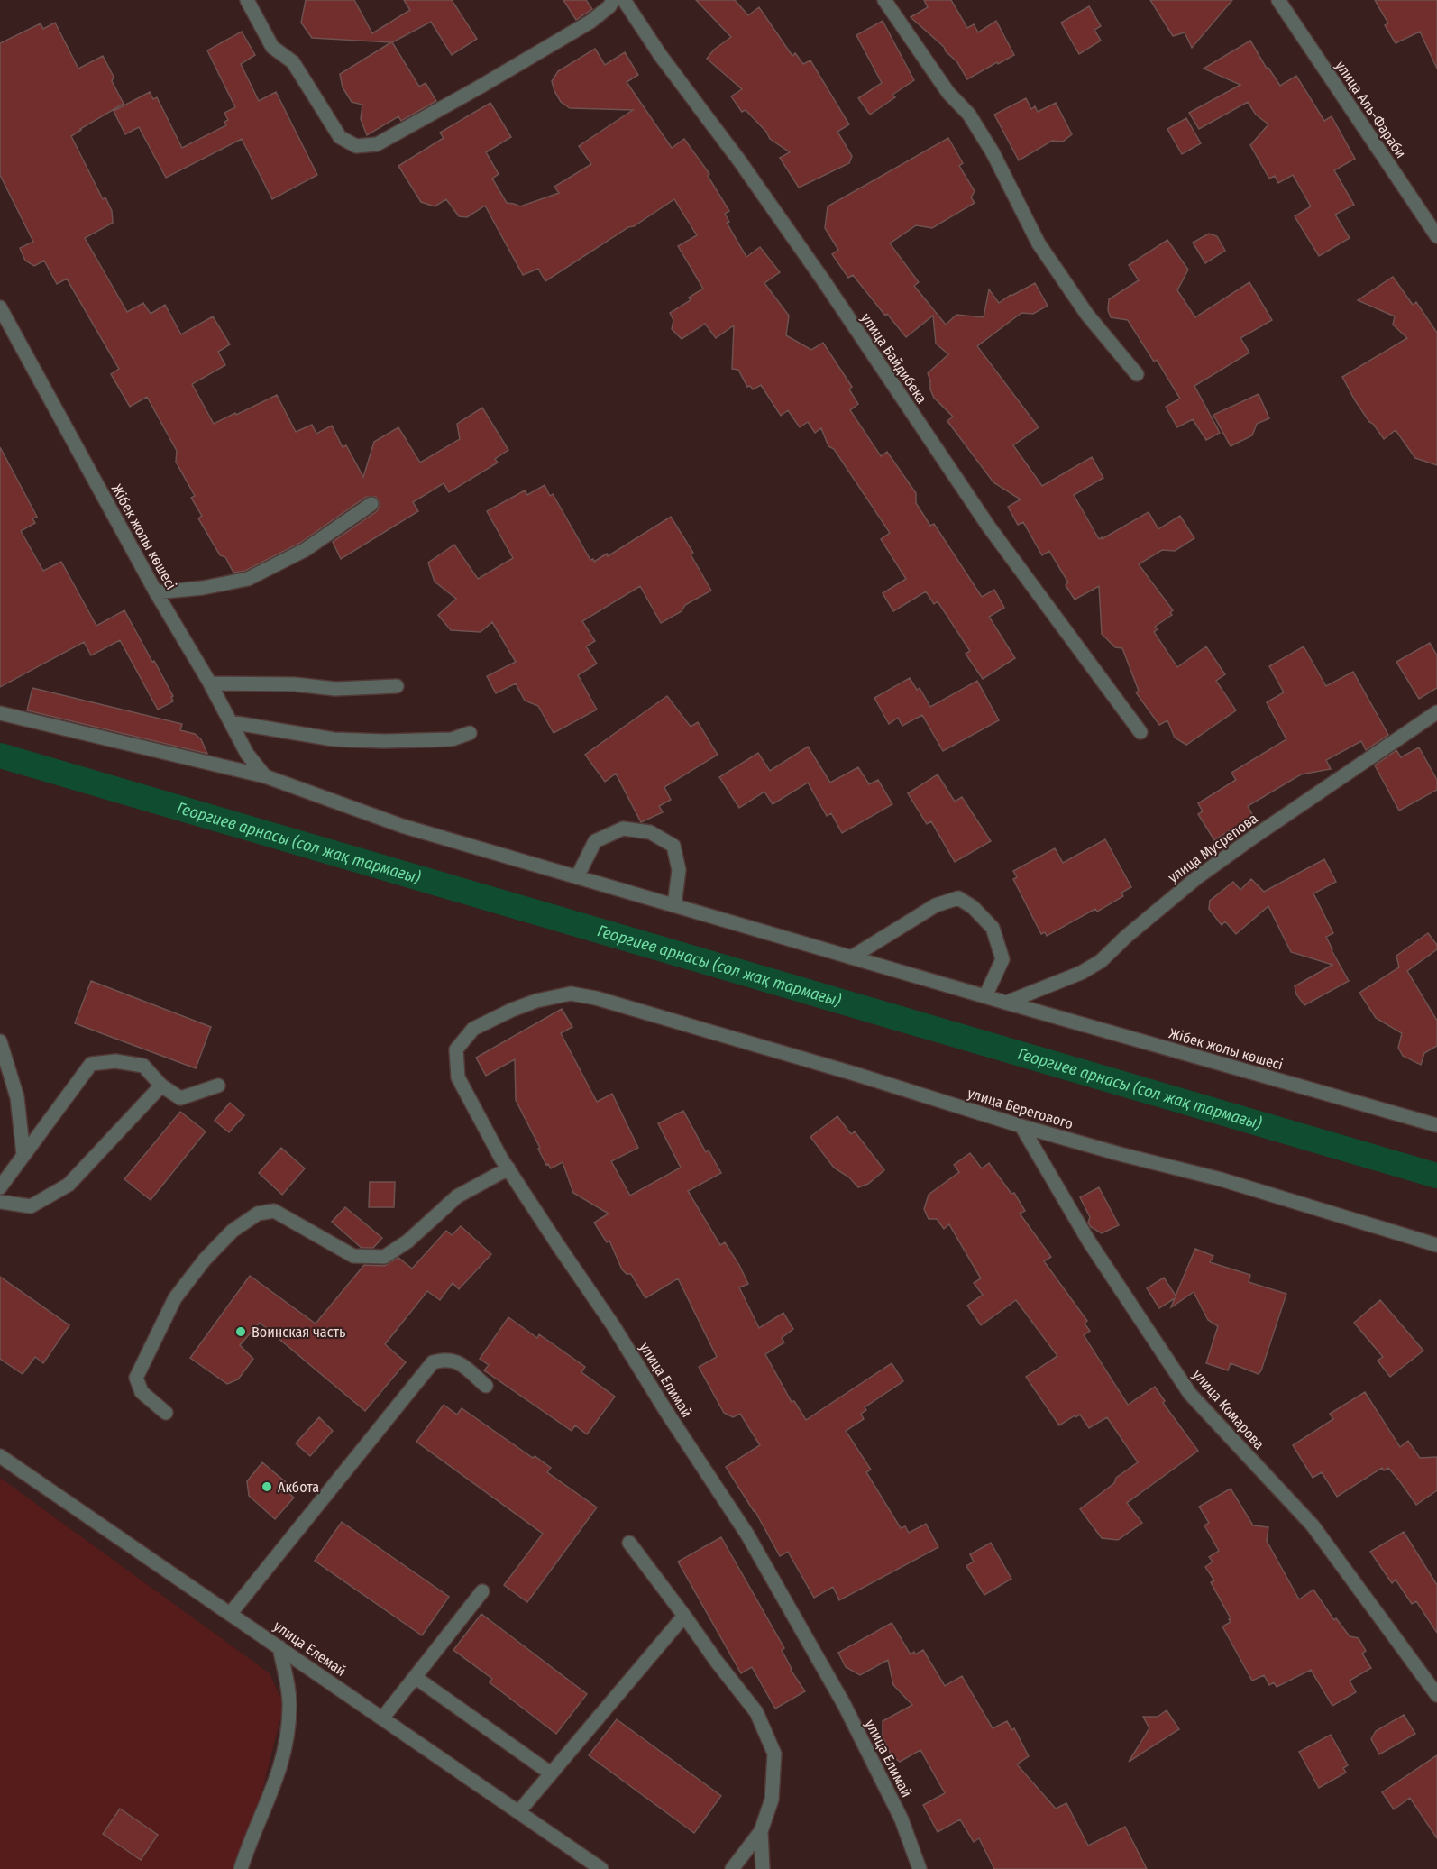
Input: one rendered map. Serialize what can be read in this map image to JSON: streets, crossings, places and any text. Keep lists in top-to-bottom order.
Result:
{
  "streets": {
    "street": [
      "улица Аль-Фараби",
      "улица Байдибека",
      "Жібек жолы көшесі",
      "улица Мусрепова",
      "улица Берегового",
      "улица Елимай",
      "улица Комарова",
      "улица Елемай"
    ]
  },
  "crossings": [
    ["Жібек жолы көшесі", "улица Мусрепова"],
    ["улица Берегового", "улица Елимай"],
    ["улица Берегового", "улица Комарова"]
  ],
  "water": ["Георгиев арнасы (сол жақ тармағы)"],
  "places": ["Воинская часть", "Акбота"]
}
